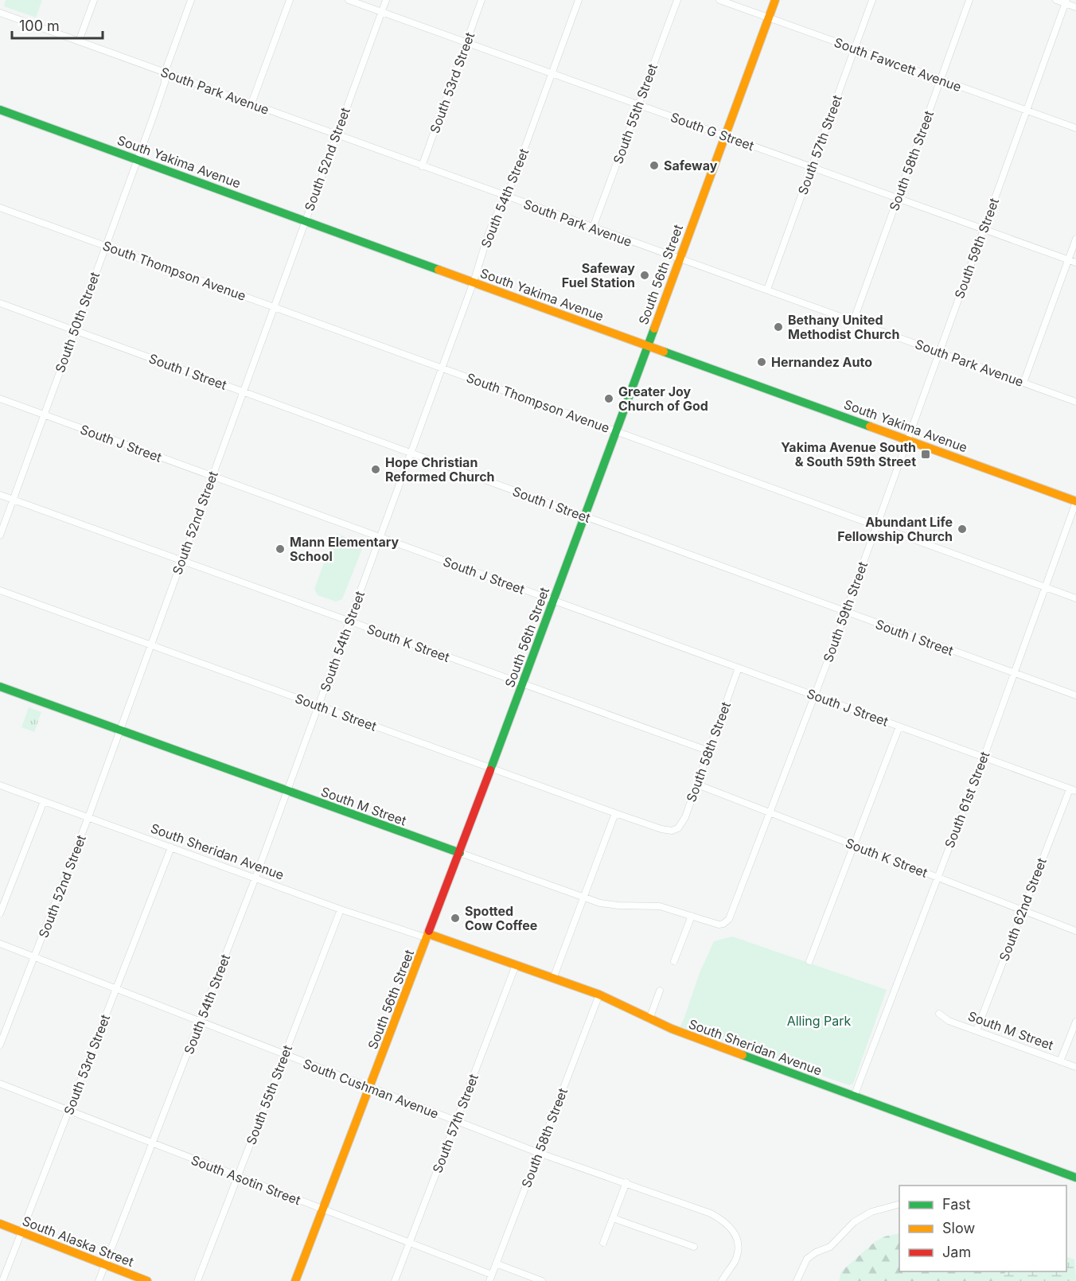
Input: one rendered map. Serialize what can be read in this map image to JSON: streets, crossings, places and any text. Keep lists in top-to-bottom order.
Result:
{
  "streets": {
    "main road": [
      "South Yakima Avenue",
      "South 56th Street",
      "South M Street",
      "South Sheridan Avenue",
      "South Alaska Street"
    ],
    "street": [
      "South Fawcett Avenue",
      "South 53rd Street",
      "South Park Avenue",
      "South 55th Street",
      "South G Street",
      "South 57th Street",
      "South 52nd Street",
      "South 58th Street",
      "South 54th Street",
      "South 59th Street",
      "South Thompson Avenue",
      "South 50th Street",
      "South I Street",
      "South J Street",
      "South K Street",
      "South L Street",
      "South 61st Street",
      "South 62nd Street",
      "South Cushman Avenue",
      "South Asotin Street"
    ]
  },
  "crossings": [
    ["South Fawcett Avenue", "South 57th Street"],
    ["South Fawcett Avenue", "South 58th Street"],
    ["South Fawcett Avenue", "South 59th Street"],
    ["South Fawcett Avenue", "South 56th Street"],
    ["South 53rd Street", "South Park Avenue"],
    ["South 53rd Street", "South G Street"],
    ["South 53rd Street", "South Sheridan Avenue"],
    ["South 53rd Street", "South Cushman Avenue"],
    ["South 53rd Street", "South Asotin Street"],
    ["South 53rd Street", "South Alaska Street"],
    ["South Park Avenue", "South 55th Street"],
    ["South Park Avenue", "South 57th Street"],
    ["South Park Avenue", "South 52nd Street"],
    ["South Park Avenue", "South 58th Street"],
    ["South Park Avenue", "South 54th Street"],
    ["South Park Avenue", "South 59th Street"],
    ["South Park Avenue", "South 56th Street"],
    ["South Park Avenue", "South 50th Street"],
    ["South 55th Street", "South G Street"],
    ["South 55th Street", "South Sheridan Avenue"],
    ["South 55th Street", "South Cushman Avenue"],
    ["South 55th Street", "South Asotin Street"],
    ["South G Street", "South 57th Street"],
    ["South G Street", "South 52nd Street"],
    ["South G Street", "South 58th Street"],
    ["South G Street", "South 54th Street"],
    ["South G Street", "South 59th Street"],
    ["South G Street", "South 56th Street"],
    ["South 57th Street", "South Sheridan Avenue"],
    ["South 57th Street", "South Cushman Avenue"],
    ["South 57th Street", "South Asotin Street"],
    ["South 52nd Street", "South Yakima Avenue"],
    ["South 52nd Street", "South Thompson Avenue"],
    ["South 52nd Street", "South I Street"],
    ["South 52nd Street", "South J Street"],
    ["South 52nd Street", "South K Street"],
    ["South 52nd Street", "South L Street"],
    ["South 52nd Street", "South M Street"],
    ["South 52nd Street", "South Sheridan Avenue"],
    ["South 52nd Street", "South Cushman Avenue"],
    ["South 58th Street", "South J Street"],
    ["South 58th Street", "South K Street"],
    ["South 58th Street", "South L Street"],
    ["South 58th Street", "South Sheridan Avenue"],
    ["South 58th Street", "South Cushman Avenue"],
    ["South 58th Street", "South Asotin Street"],
    ["South Yakima Avenue", "South 54th Street"],
    ["South Yakima Avenue", "South 59th Street"],
    ["South Yakima Avenue", "South 56th Street"],
    ["South Yakima Avenue", "South 50th Street"],
    ["South Yakima Avenue", "South 61st Street"],
    ["South 54th Street", "South Thompson Avenue"],
    ["South 54th Street", "South I Street"],
    ["South 54th Street", "South J Street"],
    ["South 54th Street", "South K Street"],
    ["South 54th Street", "South L Street"],
    ["South 54th Street", "South M Street"],
    ["South 54th Street", "South Sheridan Avenue"],
    ["South 54th Street", "South Cushman Avenue"],
    ["South 54th Street", "South Asotin Street"],
    ["South 54th Street", "South Alaska Street"],
    ["South 59th Street", "South Thompson Avenue"],
    ["South 59th Street", "South I Street"],
    ["South 59th Street", "South J Street"],
    ["South 59th Street", "South K Street"],
    ["South 59th Street", "South M Street"],
    ["South Thompson Avenue", "South 56th Street"],
    ["South Thompson Avenue", "South 50th Street"],
    ["South Thompson Avenue", "South 61st Street"],
    ["South 56th Street", "South I Street"],
    ["South 56th Street", "South J Street"],
    ["South 56th Street", "South K Street"],
    ["South 56th Street", "South L Street"],
    ["South 56th Street", "South M Street"],
    ["South 56th Street", "South Sheridan Avenue"],
    ["South 56th Street", "South Cushman Avenue"],
    ["South 56th Street", "South Asotin Street"],
    ["South 50th Street", "South I Street"],
    ["South 50th Street", "South J Street"],
    ["South 50th Street", "South K Street"],
    ["South I Street", "South 61st Street"],
    ["South J Street", "South 61st Street"],
    ["South J Street", "South 62nd Street"],
    ["South K Street", "South 61st Street"],
    ["South K Street", "South 62nd Street"],
    ["South 61st Street", "South Sheridan Avenue"],
    ["South M Street", "South 62nd Street"]
  ],
  "parks": ["Alling Park"],
  "places": {
    "other": [
      "Safeway",
      "Safeway Fuel Station",
      "Bethany United Methodist Church",
      "Hernandez Auto",
      "Greater Joy Church of God",
      "Hope Christian Reformed Church",
      "Abundant Life Fellowship Church",
      "Mann Elementary School",
      "Spotted Cow Coffee"
    ],
    "transit": ["Yakima Avenue South & South 59th Street"]
  },
  "legend": ["Fast", "Slow", "Jam"],
  "scale_bar": "100 m"
}
